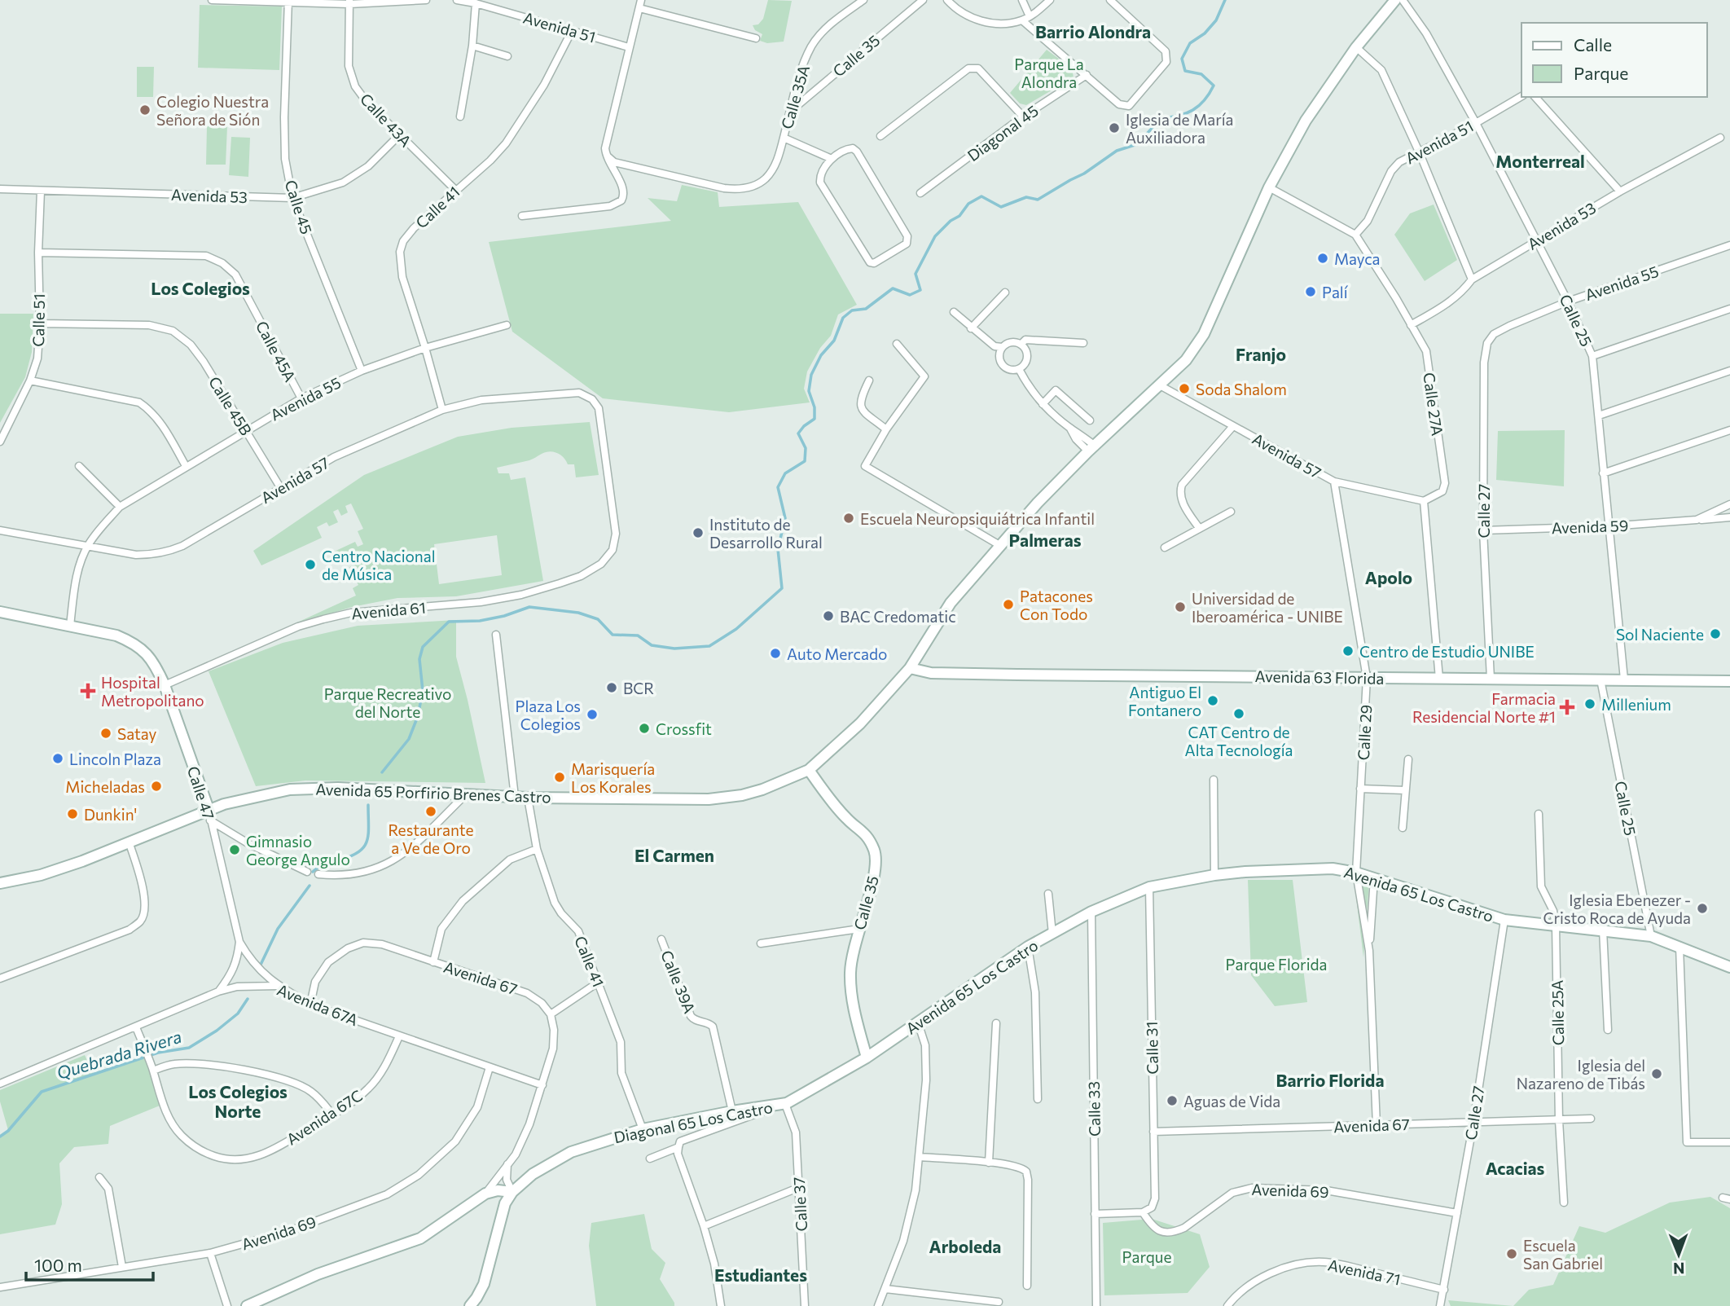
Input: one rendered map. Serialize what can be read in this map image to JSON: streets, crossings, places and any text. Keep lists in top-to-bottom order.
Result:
{
  "streets": {
    "main road": [
      "Calle 35",
      "Avenida 63 Florida",
      "Calle 47",
      "Avenida 65 Porfirio Brenes Castro",
      "Avenida 65 Los Castro",
      "Diagonal 65 Los Castro"
    ],
    "street": [
      "Avenida 51",
      "Calle 35A",
      "Calle 43A",
      "Diagonal 45",
      "Avenida 53",
      "Calle 45",
      "Calle 41",
      "Avenida 55",
      "Calle 51",
      "Calle 25",
      "Calle 45A",
      "Calle 27A",
      "Calle 45B",
      "Avenida 57",
      "Calle 27",
      "Avenida 59",
      "Avenida 61",
      "Calle 29",
      "Avenida 67",
      "Calle 39A",
      "Avenida 67A",
      "Calle 25A",
      "Calle 31",
      "Calle 33",
      "Avenida 67C",
      "Avenida 69",
      "Calle 37",
      "Avenida 71"
    ]
  },
  "crossings": [
    ["Avenida 51", "Calle 41"],
    ["Avenida 51", "Calle 25"],
    ["Avenida 51", "Calle 27A"],
    ["Calle 35", "Calle 35A"],
    ["Calle 35", "Avenida 65 Porfirio Brenes Castro"],
    ["Calle 35", "Avenida 65 Los Castro"],
    ["Calle 43A", "Avenida 53"],
    ["Calle 43A", "Calle 41"],
    ["Avenida 53", "Calle 45"],
    ["Avenida 53", "Calle 51"],
    ["Avenida 53", "Calle 25"],
    ["Avenida 53", "Calle 27A"],
    ["Calle 45", "Avenida 55"],
    ["Calle 41", "Avenida 55"],
    ["Calle 41", "Avenida 57"],
    ["Calle 41", "Avenida 65 Porfirio Brenes Castro"],
    ["Calle 41", "Diagonal 65 Los Castro"],
    ["Avenida 55", "Calle 25"],
    ["Avenida 55", "Calle 45A"],
    ["Avenida 55", "Calle 45B"],
    ["Avenida 55", "Avenida 57"],
    ["Avenida 55", "Calle 27"],
    ["Avenida 55", "Calle 47"],
    ["Calle 51", "Calle 45A"],
    ["Calle 51", "Calle 45B"],
    ["Calle 25", "Avenida 59"],
    ["Calle 25", "Avenida 63 Florida"],
    ["Calle 25", "Avenida 65 Los Castro"],
    ["Calle 27A", "Avenida 57"],
    ["Calle 27A", "Avenida 65 Porfirio Brenes Castro"],
    ["Calle 45B", "Avenida 57"],
    ["Avenida 57", "Avenida 61"],
    ["Avenida 57", "Calle 29"],
    ["Avenida 57", "Avenida 65 Porfirio Brenes Castro"],
    ["Calle 27", "Avenida 59"],
    ["Calle 27", "Avenida 63 Florida"],
    ["Calle 27", "Avenida 65 Los Castro"],
    ["Calle 27", "Avenida 67"],
    ["Calle 27", "Avenida 69"],
    ["Calle 27", "Avenida 71"],
    ["Avenida 61", "Calle 47"],
    ["Avenida 63 Florida", "Calle 29"],
    ["Avenida 63 Florida", "Avenida 65 Porfirio Brenes Castro"],
    ["Calle 29", "Avenida 65 Los Castro"],
    ["Calle 29", "Avenida 67"],
    ["Calle 47", "Avenida 65 Porfirio Brenes Castro"],
    ["Calle 47", "Avenida 67A"],
    ["Avenida 65 Los Castro", "Calle 25A"],
    ["Avenida 65 Los Castro", "Calle 31"],
    ["Avenida 65 Los Castro", "Calle 33"],
    ["Avenida 65 Los Castro", "Diagonal 65 Los Castro"],
    ["Avenida 65 Los Castro", "Calle 37"],
    ["Avenida 67", "Avenida 67A"],
    ["Avenida 67", "Calle 25A"],
    ["Avenida 67", "Calle 31"],
    ["Calle 39A", "Diagonal 65 Los Castro"],
    ["Avenida 67A", "Avenida 67C"],
    ["Avenida 67A", "Avenida 69"],
    ["Calle 31", "Avenida 69"],
    ["Diagonal 65 Los Castro", "Calle 37"]
  ],
  "districts": [
    "Barrio Alondra",
    "Monterreal",
    "Los Colegios",
    "Franjo",
    "Palmeras",
    "Apolo",
    "El Carmen",
    "Barrio Florida",
    "Los Colegios Norte",
    "Acacias",
    "Arboleda",
    "Estudiantes"
  ],
  "water": ["Quebrada Rivera"],
  "parks": [
    "Parque La Alondra",
    "Parque Recreativo del Norte",
    "Parque Florida",
    "Parque"
  ],
  "places": {
    "other": [
      "Colegio Nuestra Señora de Sión",
      "Iglesia de María Auxiliadora",
      "Mayca",
      "Palí",
      "Soda Shalom",
      "Escuela Neuropsiquiátrica Infantil",
      "Instituto de Desarrollo Rural",
      "Centro Nacional de Música",
      "Patacones Con Todo",
      "Universidad de Iberoamérica - UNIBE",
      "BAC Credomatic",
      "Sol Naciente",
      "Centro de Estudio UNIBE",
      "Auto Mercado",
      "BCR",
      "Antiguo El Fontanero",
      "Millenium",
      "CAT Centro de Alta Tecnología",
      "Plaza Los Colegios",
      "Crossfit",
      "Satay",
      "Lincoln Plaza",
      "Marisquería Los Korales",
      "Micheladas",
      "Restaurante a Ve de Oro",
      "Dunkin'",
      "Gimnasio George Angulo",
      "Iglesia Ebenezer - Cristo Roca de Ayuda",
      "Iglesia del Nazareno de Tibás",
      "Aguas de Vida",
      "Escuela San Gabriel"
    ],
    "health": ["Hospital Metropolitano", "Farmacia Residencial Norte #1"]
  },
  "legend": ["Calle", "Parque"],
  "scale_bar": "100 m",
  "north": "bottom"
}
